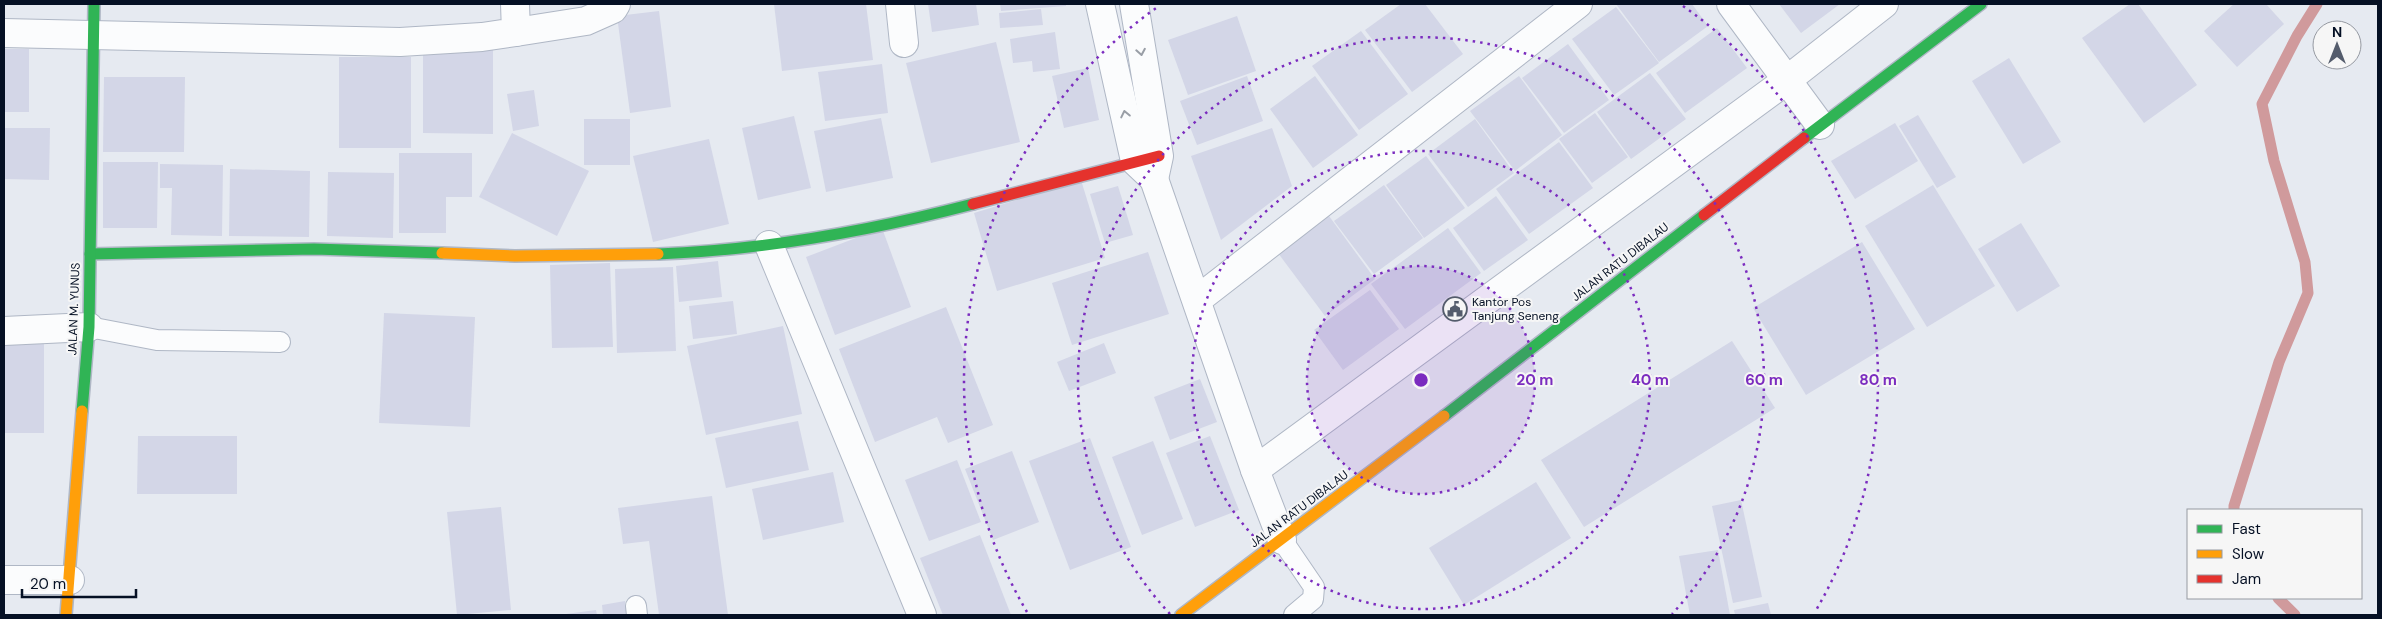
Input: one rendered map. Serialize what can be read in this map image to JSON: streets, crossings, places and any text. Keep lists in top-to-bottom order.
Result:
{
  "streets": {
    "street": ["JALAN RATU DIBALAU", "JALAN M. YUNUS"]
  },
  "places": {
    "public building": ["Kantor Pos Tanjung Seneng"]
  },
  "legend": ["Fast", "Slow", "Jam"],
  "scale_bar": "20 m",
  "north": "top",
  "rings": [
    "20 m",
    "40 m",
    "60 m",
    "80 m"
  ]
}
